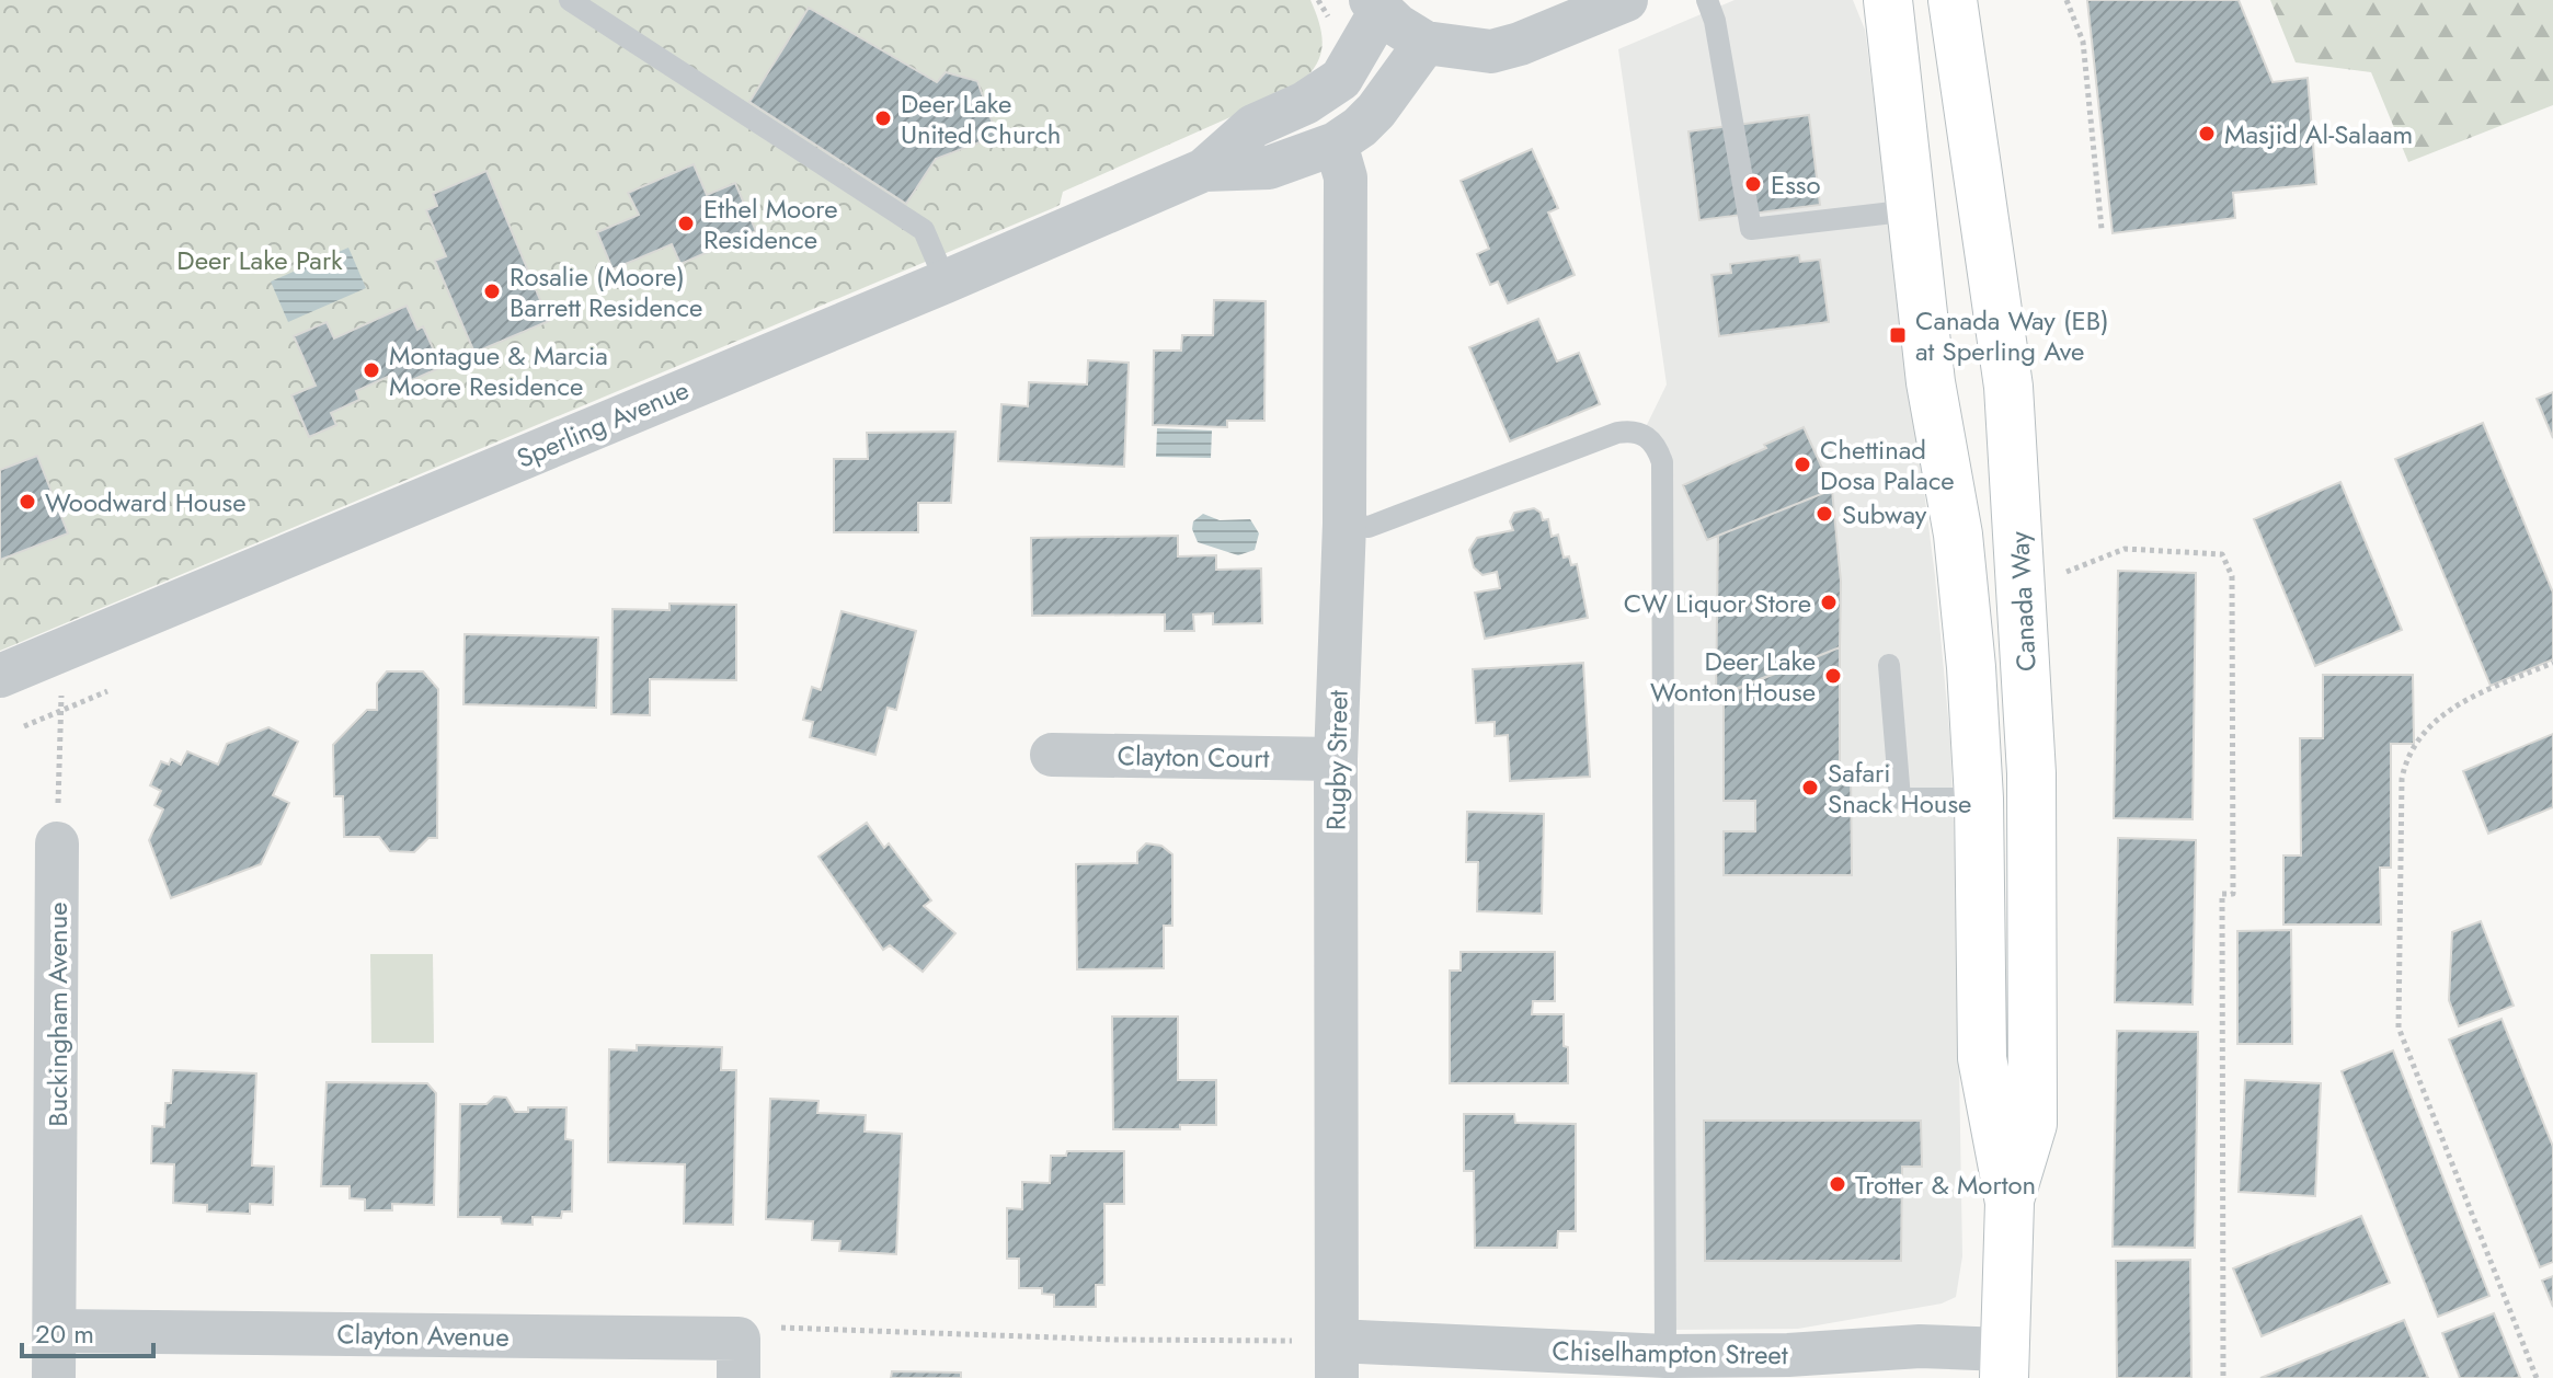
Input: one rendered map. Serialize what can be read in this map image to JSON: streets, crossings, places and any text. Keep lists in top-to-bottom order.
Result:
{
  "streets": {
    "main road": ["Canada Way"],
    "street": [
      "Sperling Avenue",
      "Clayton Court",
      "Rugby Street",
      "Buckingham Avenue",
      "Clayton Avenue",
      "Chiselhampton Street"
    ]
  },
  "crossings": [
    ["Sperling Avenue", "Rugby Street"],
    ["Canada Way", "Chiselhampton Street"],
    ["Clayton Court", "Rugby Street"],
    ["Rugby Street", "Chiselhampton Street"],
    ["Buckingham Avenue", "Clayton Avenue"]
  ],
  "parks": ["Deer Lake Park"],
  "places": {
    "other": [
      "Deer Lake United Church",
      "Masjid Al-Salaam",
      "Esso",
      "Ethel Moore Residence",
      "Rosalie (Moore) Barrett Residence",
      "Montague & Marcia Moore Residence",
      "Chettinad Dosa Palace",
      "Woodward House",
      "Subway",
      "CW Liquor Store",
      "Deer Lake Wonton House",
      "Safari Snack House",
      "Trotter & Morton"
    ],
    "transit": ["Canada Way (EB) at Sperling Ave"]
  },
  "scale_bar": "20 m"
}
